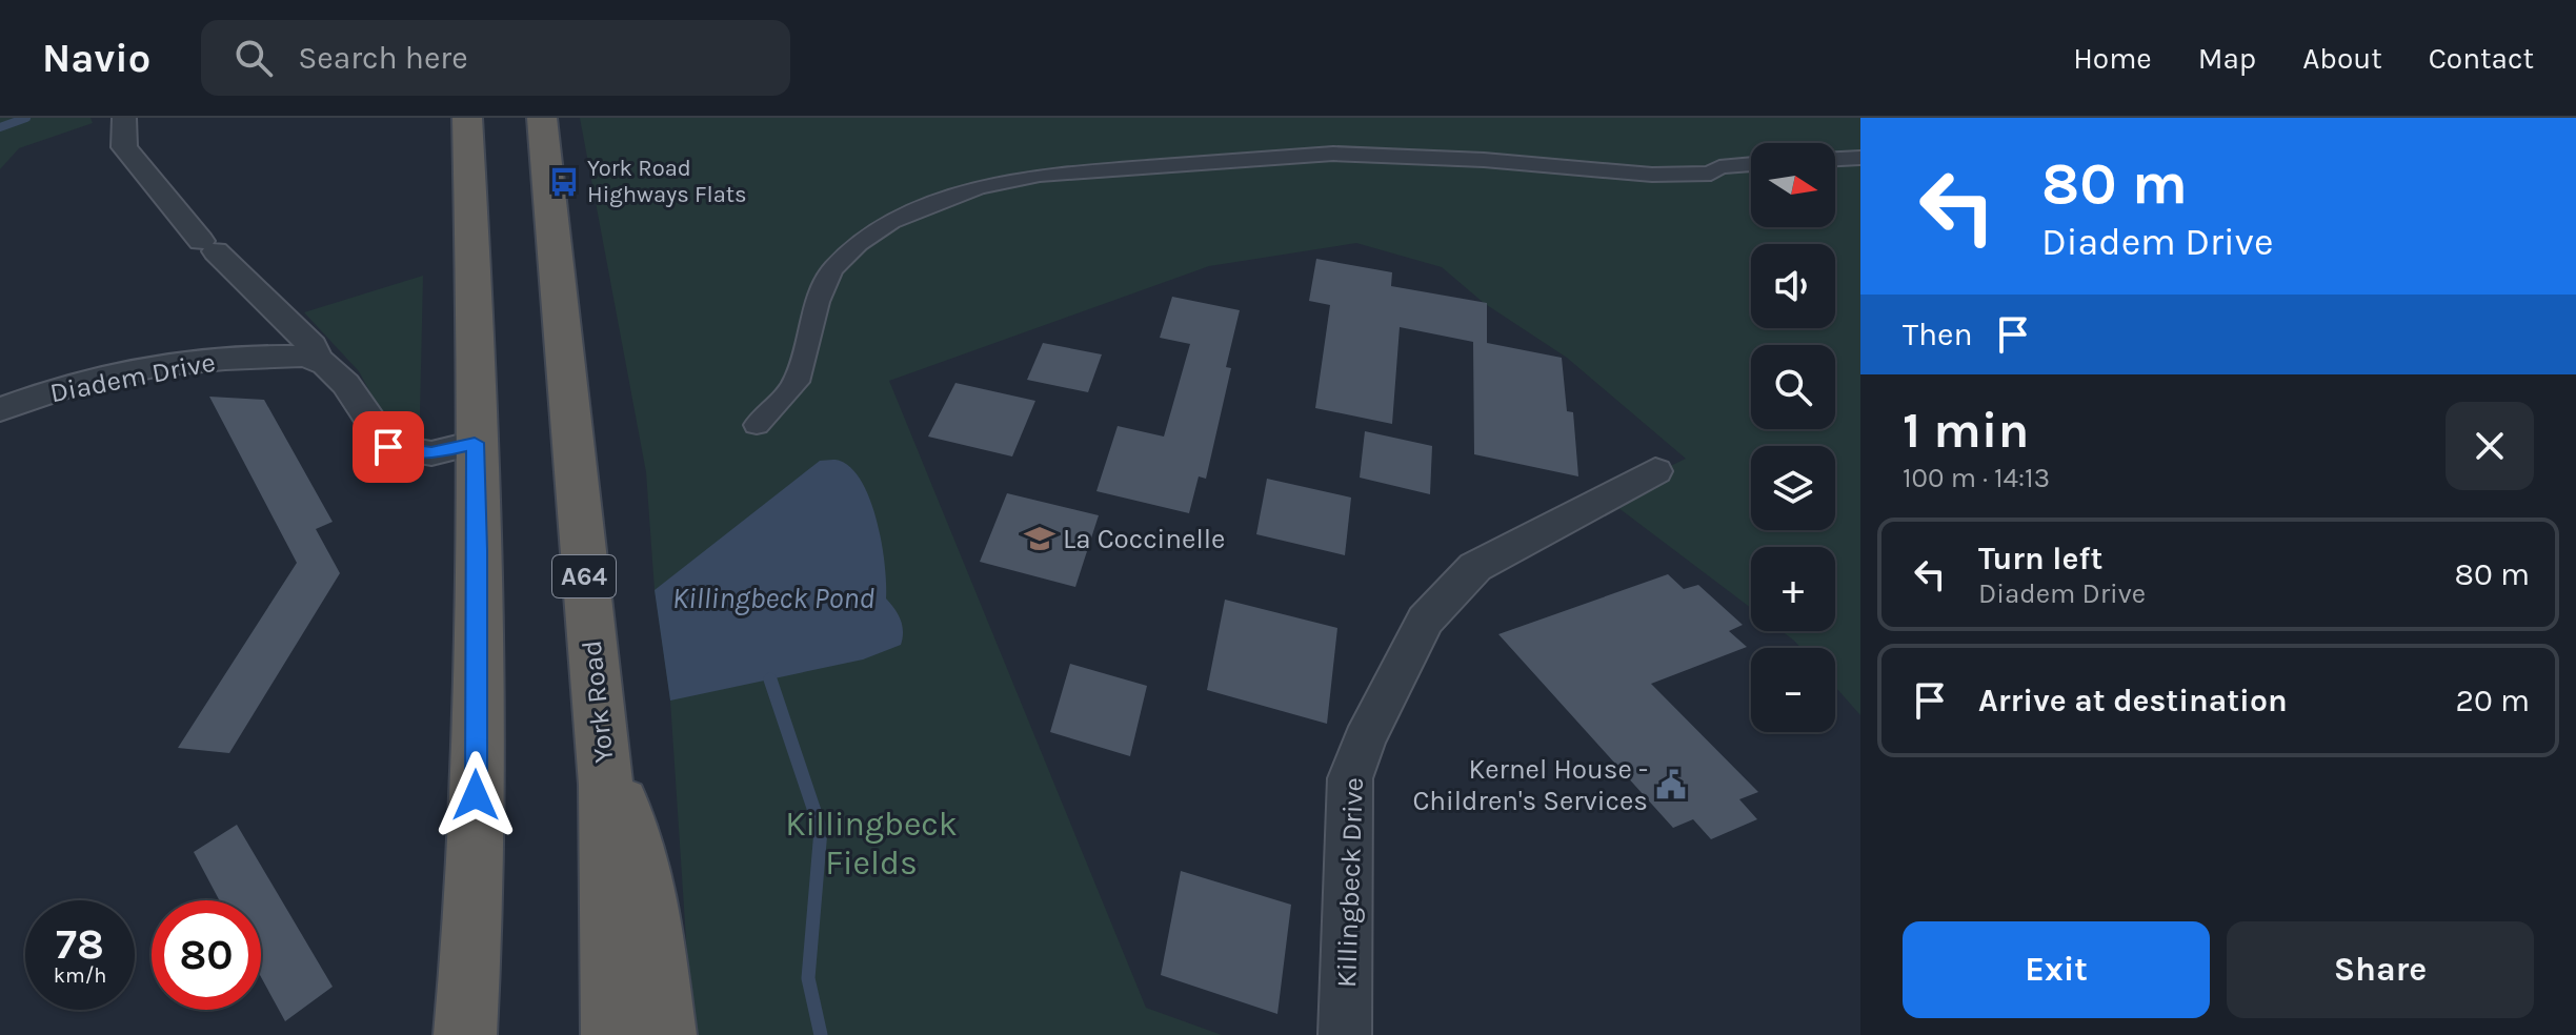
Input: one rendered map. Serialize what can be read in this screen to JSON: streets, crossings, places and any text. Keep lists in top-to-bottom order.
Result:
{
  "streets": {
    "highway": ["A64", "York Road"],
    "street": ["Diadem Drive", "Killingbeck Drive"]
  },
  "water": ["Killingbeck Pond"],
  "parks": ["Killingbeck Fields"],
  "places": {
    "bus stop": ["York Road Highways Flats"],
    "school or university": ["La Coccinelle"],
    "public building": ["Kernel House - Children's Services"]
  },
  "north": "right",
  "page": {
    "header": "Navio",
    "search": "Search here",
    "nav": [
      "Home",
      "Map",
      "About",
      "Contact"
    ],
    "turn": ["80 m", "Diadem Drive"],
    "map_buttons": ["+", "−"],
    "then": "Then",
    "heading": ["1 min", "100 m · 14:13"],
    "list": [
      {
        "name": "Turn left",
        "note": "Diadem Drive",
        "value": "80 m"
      },
      {
        "name": "Arrive at destination",
        "value": "20 m"
      }
    ],
    "speed": "78 km/h",
    "limit": "80",
    "buttons": ["Exit", "Share"]
  }
}
